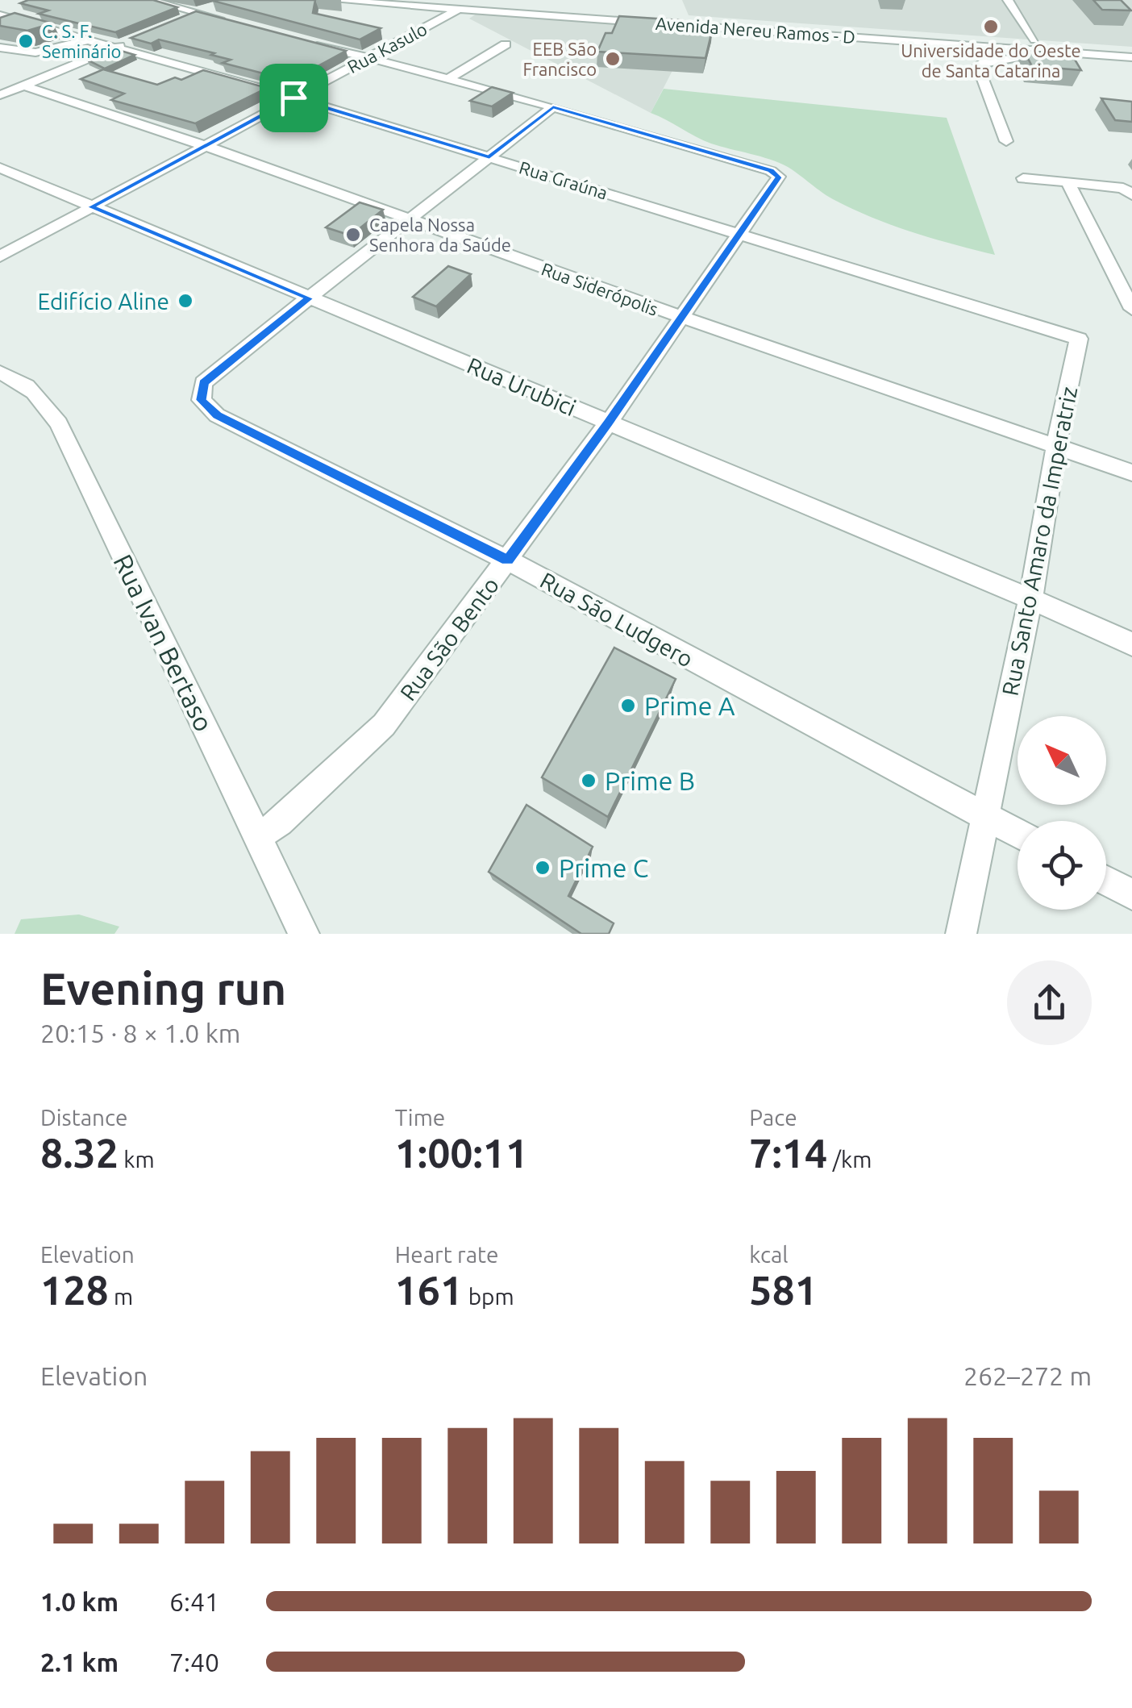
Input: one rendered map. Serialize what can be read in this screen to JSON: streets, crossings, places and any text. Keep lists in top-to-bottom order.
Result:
{
  "streets": {
    "street": [
      "Avenida Nereu Ramos - D",
      "Rua Kasulo",
      "Rua Graúna",
      "Rua Siderópolis",
      "Rua Urubici",
      "Rua Santo Amaro da Imperatriz",
      "Rua São Ludgero",
      "Rua São Bento",
      "Rua Ivan Bertaso"
    ]
  },
  "crossings": [
    ["Avenida Nereu Ramos - D", "Rua Kasulo"],
    ["Rua Kasulo", "Rua Graúna"],
    ["Rua Kasulo", "Rua Siderópolis"],
    ["Rua Kasulo", "Rua Urubici"],
    ["Rua Graúna", "Rua Santo Amaro da Imperatriz"],
    ["Rua Graúna", "Rua São Bento"],
    ["Rua Siderópolis", "Rua Santo Amaro da Imperatriz"],
    ["Rua Siderópolis", "Rua São Bento"],
    ["Rua Urubici", "Rua Santo Amaro da Imperatriz"],
    ["Rua Urubici", "Rua São Ludgero"],
    ["Rua Urubici", "Rua São Bento"],
    ["Rua Santo Amaro da Imperatriz", "Rua São Ludgero"],
    ["Rua São Ludgero", "Rua São Bento"],
    ["Rua São Bento", "Rua Ivan Bertaso"]
  ],
  "places": [
    "Universidade do Oeste de Santa Catarina",
    "C. S. F. Seminário",
    "EEB São Francisco",
    "Capela Nossa Senhora da Saúde",
    "Edifício Aline",
    "Prime A",
    "Prime B",
    "Prime C"
  ],
  "north": "top left",
  "page": {
    "heading": ["Evening run", "20:15 · 8 × 1.0 km"],
    "stats": [
      ["Distance", "8.32 km"],
      ["Time", "1:00:11"],
      ["Pace", "7:14 /km"],
      ["Elevation", "128 m"],
      ["Heart rate", "161 bpm"],
      ["kcal", "581"]
    ],
    "chart": ["Elevation", "262–272 m"],
    "list": [
      {
        "name": "1.0 km",
        "note": "6:41"
      },
      {
        "name": "2.1 km",
        "note": "7:40"
      }
    ]
  }
}
